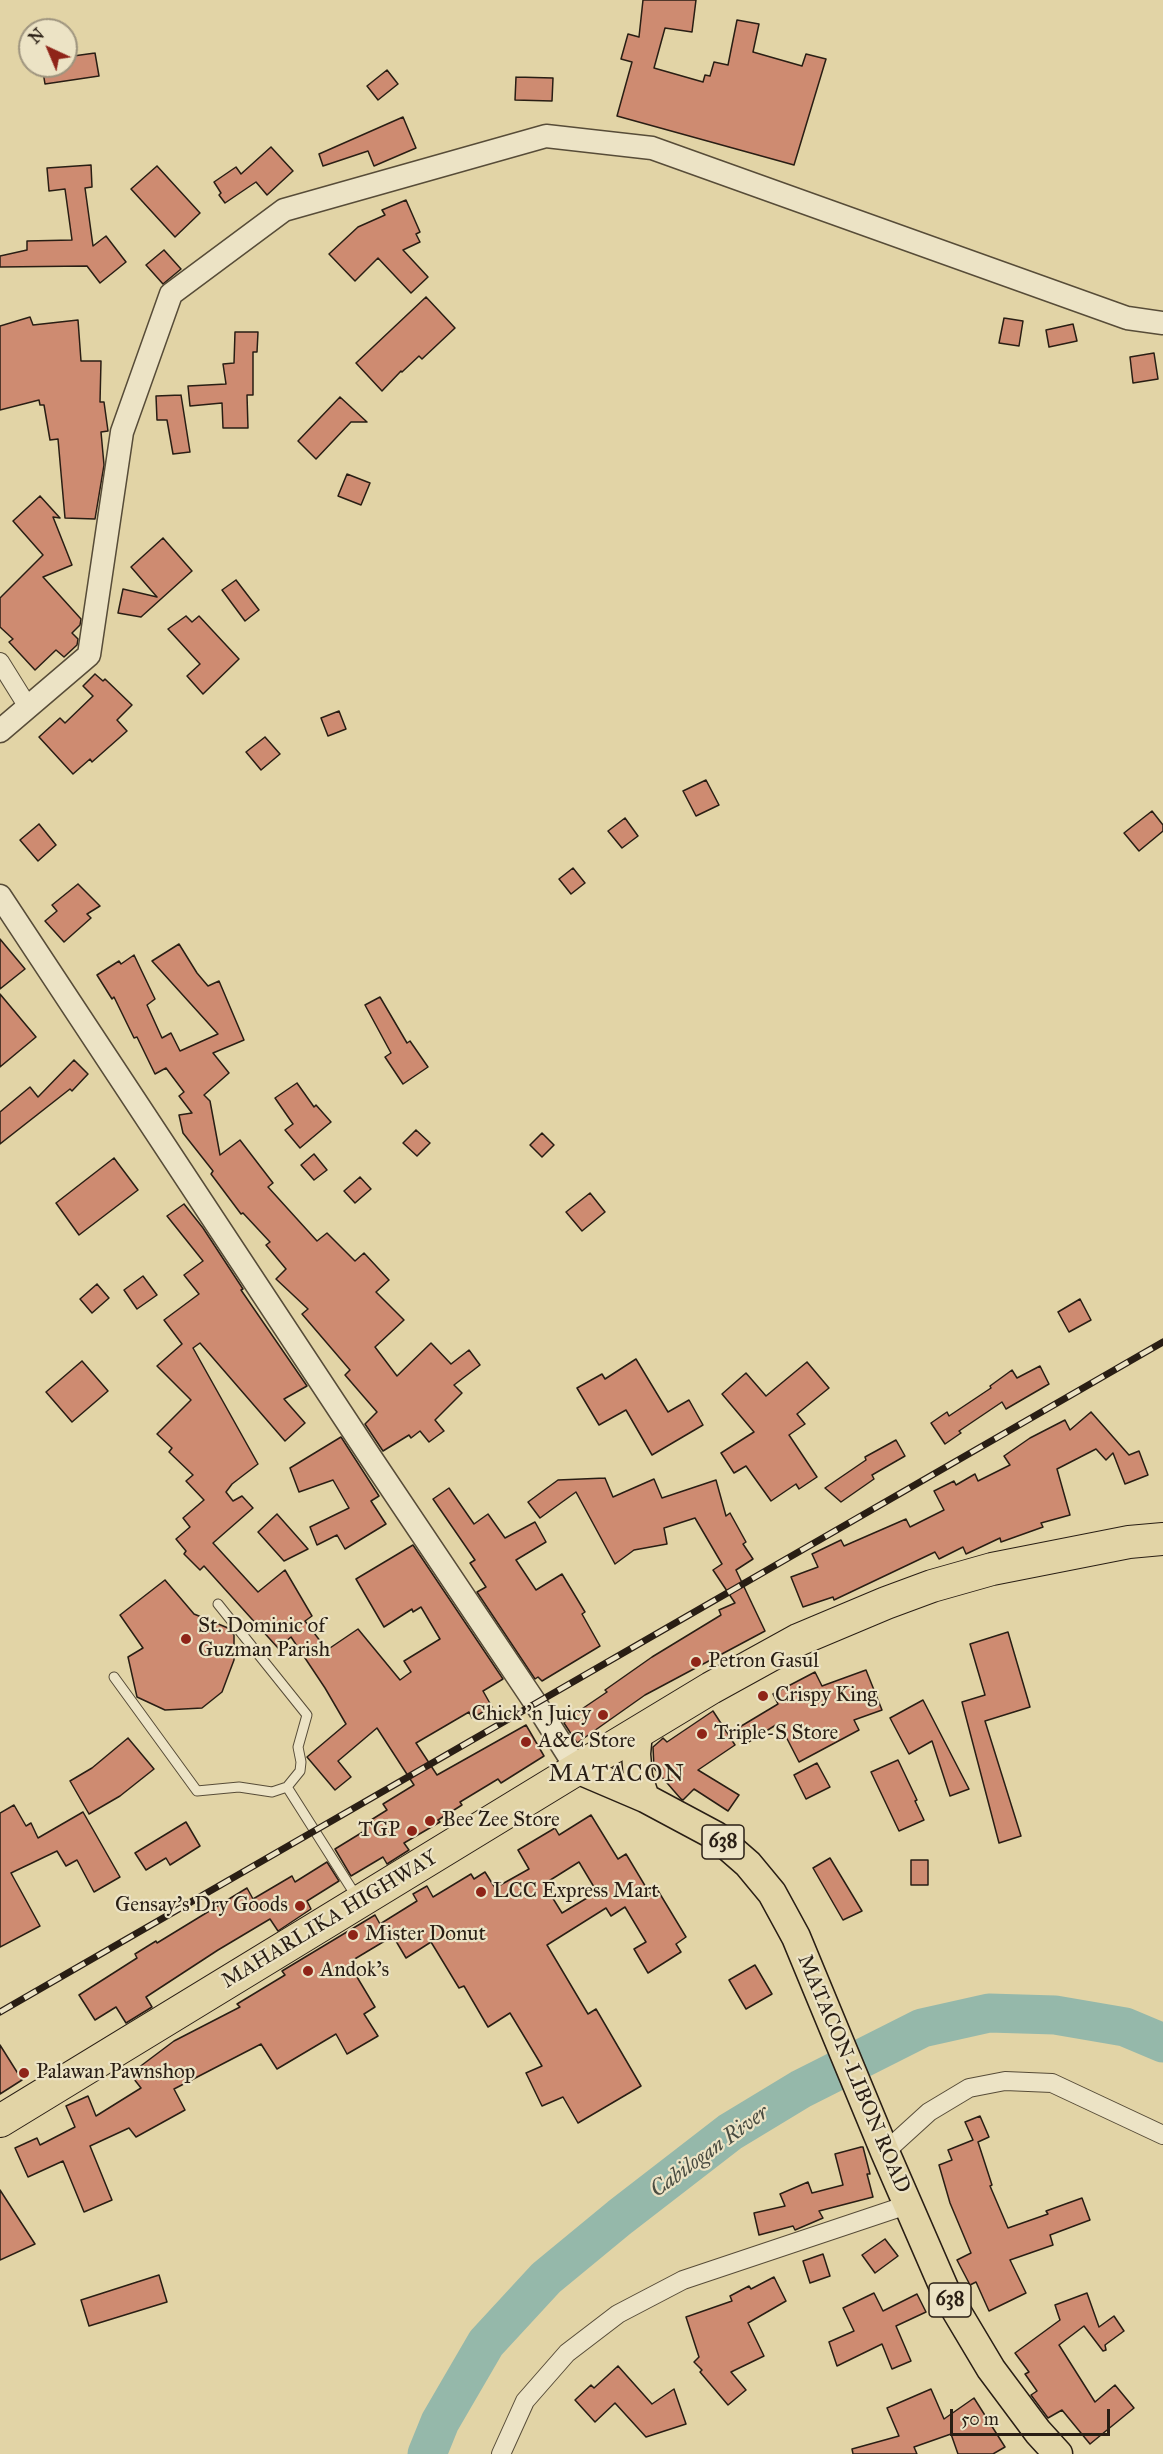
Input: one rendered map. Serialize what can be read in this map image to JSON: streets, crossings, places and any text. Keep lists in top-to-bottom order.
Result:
{
  "streets": {
    "highway": ["MAHARLIKA HIGHWAY"],
    "main road": ["638", "MATACON-LIBON ROAD"]
  },
  "crossings": [
    ["MAHARLIKA HIGHWAY", "MATACON-LIBON ROAD"]
  ],
  "districts": ["MATACON"],
  "water": ["Cabilogan River"],
  "places": [
    "St. Dominic of Guzman Parish",
    "Petron Gasul",
    "Crispy King",
    "Chick 'n Juicy",
    "Triple-S Store",
    "A&C Store",
    "Bee Zee Store",
    "TGP",
    "LCC Express Mart",
    "Gensay's Dry Goods",
    "Mister Donut",
    "Andok's",
    "Palawan Pawnshop"
  ],
  "scale_bar": "50 m",
  "north": "top left"
}
